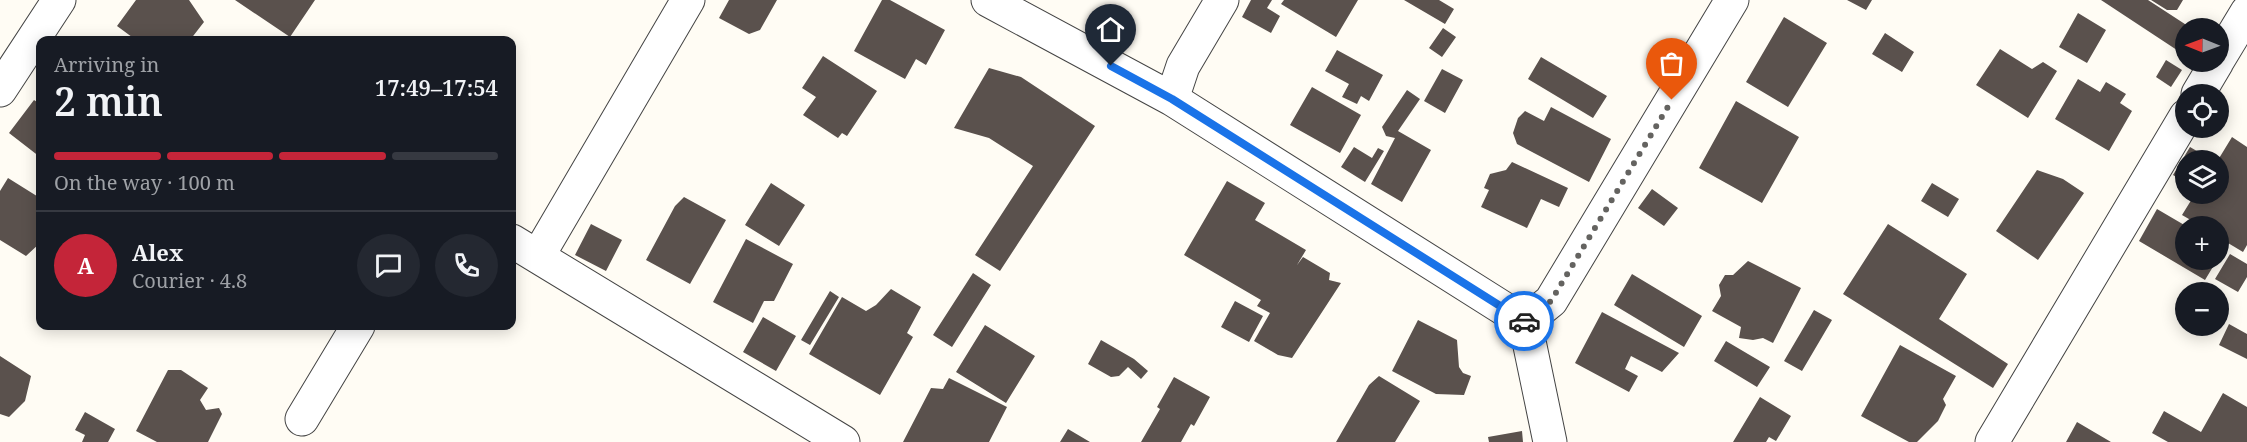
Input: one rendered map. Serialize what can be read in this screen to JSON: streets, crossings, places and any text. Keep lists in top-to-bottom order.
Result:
{
  "north": "left",
  "page": {
    "map_buttons": ["+", "−"],
    "heading": ["2 min", "Arriving in", "17:49–17:54"],
    "panel": ["Alex", "Courier · 4.8"],
    "bar": "On the way · 100 m",
    "round": "A"
  }
}
